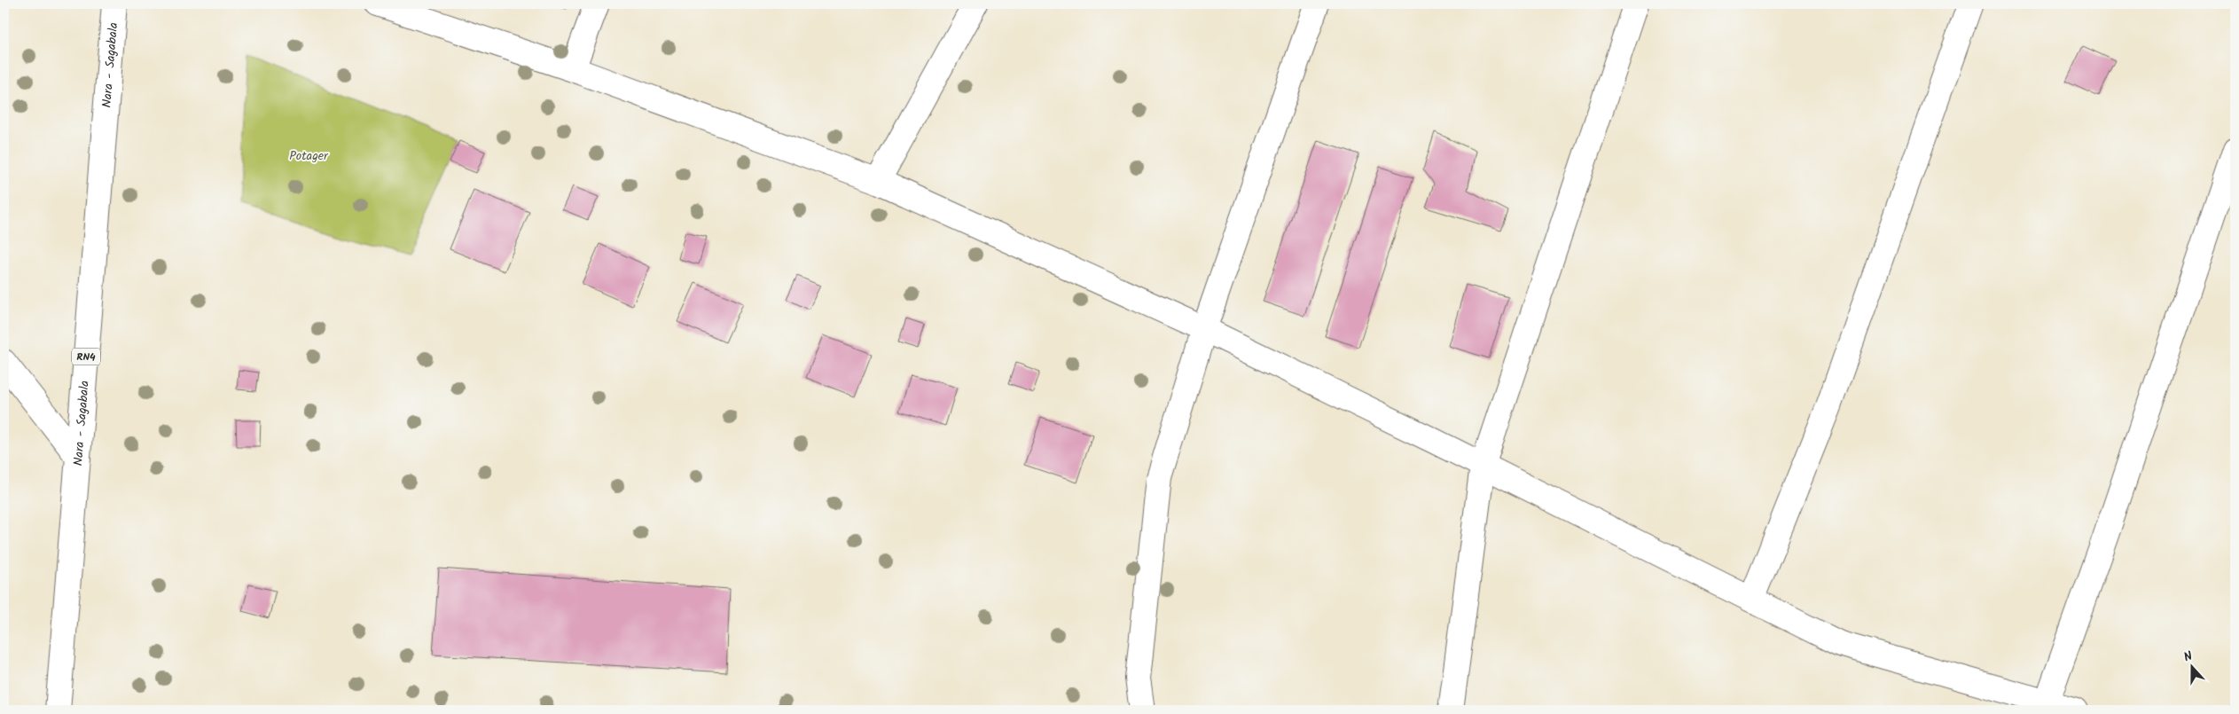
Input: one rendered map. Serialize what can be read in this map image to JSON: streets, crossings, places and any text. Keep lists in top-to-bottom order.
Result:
{
  "streets": {
    "street": ["Nara - Sagabala", "RN4"]
  },
  "parks": ["Potager"],
  "north": "top"
}
